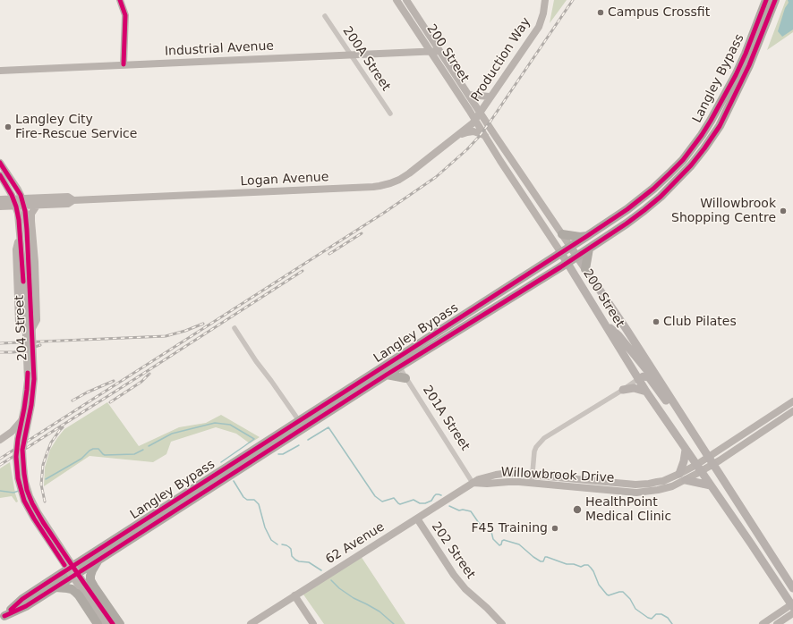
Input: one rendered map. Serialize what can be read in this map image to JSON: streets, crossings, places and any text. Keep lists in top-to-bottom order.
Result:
{
  "streets": {
    "highway": ["Langley Bypass"],
    "main road": [
      "Industrial Avenue",
      "200 Street",
      "Production Way",
      "Logan Avenue",
      "204 Street",
      "Willowbrook Drive",
      "62 Avenue",
      "202 Street"
    ],
    "street": ["200A Street", "201A Street"]
  },
  "crossings": [
    ["Industrial Avenue", "200 Street"],
    ["Industrial Avenue", "200A Street"],
    ["200 Street", "Production Way"],
    ["200 Street", "Langley Bypass"],
    ["200 Street", "Logan Avenue"],
    ["200 Street", "Willowbrook Drive"],
    ["Production Way", "Logan Avenue"],
    ["Langley Bypass", "201A Street"],
    ["Logan Avenue", "204 Street"],
    ["201A Street", "Willowbrook Drive"],
    ["201A Street", "62 Avenue"],
    ["Willowbrook Drive", "62 Avenue"],
    ["62 Avenue", "202 Street"]
  ],
  "places": [
    "Campus Crossfit",
    "Langley City Fire-Rescue Service",
    "Willowbrook Shopping Centre",
    "Club Pilates",
    "HealthPoint Medical Clinic",
    "F45 Training"
  ]
}
